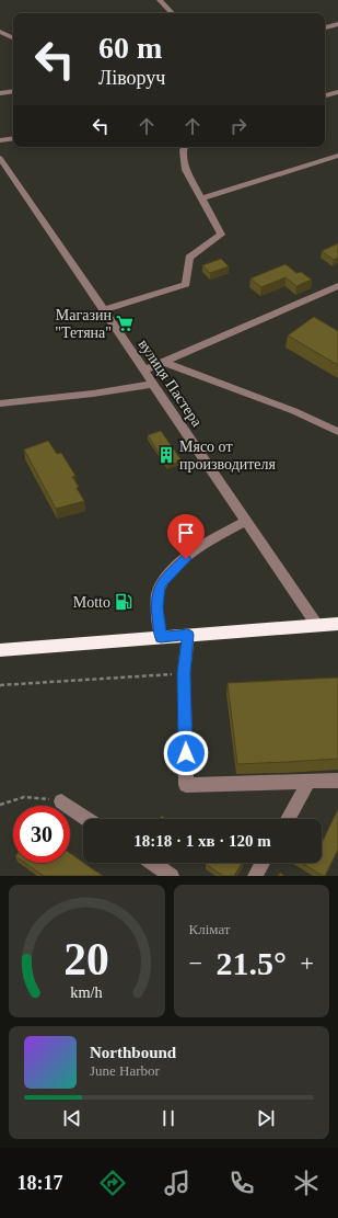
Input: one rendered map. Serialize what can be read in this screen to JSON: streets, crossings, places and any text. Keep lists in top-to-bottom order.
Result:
{
  "streets": {
    "street": ["вулиця Пастера"]
  },
  "places": {
    "supermarket": ["Магазин \"Тетяна\""],
    "building": ["Мясо от производителя"],
    "fuel station": ["Motto"]
  },
  "page": {
    "turn": ["60 m", "Ліворуч"],
    "limit": "30",
    "trip": "18:18 · 1 хв · 120 m",
    "tile": "Клімат",
    "heat": ["−", "21.5°", "+"],
    "song": ["Northbound", "June Harbor"],
    "tabs": "18:17",
    "gauge": ["20", "km/h"]
  }
}
